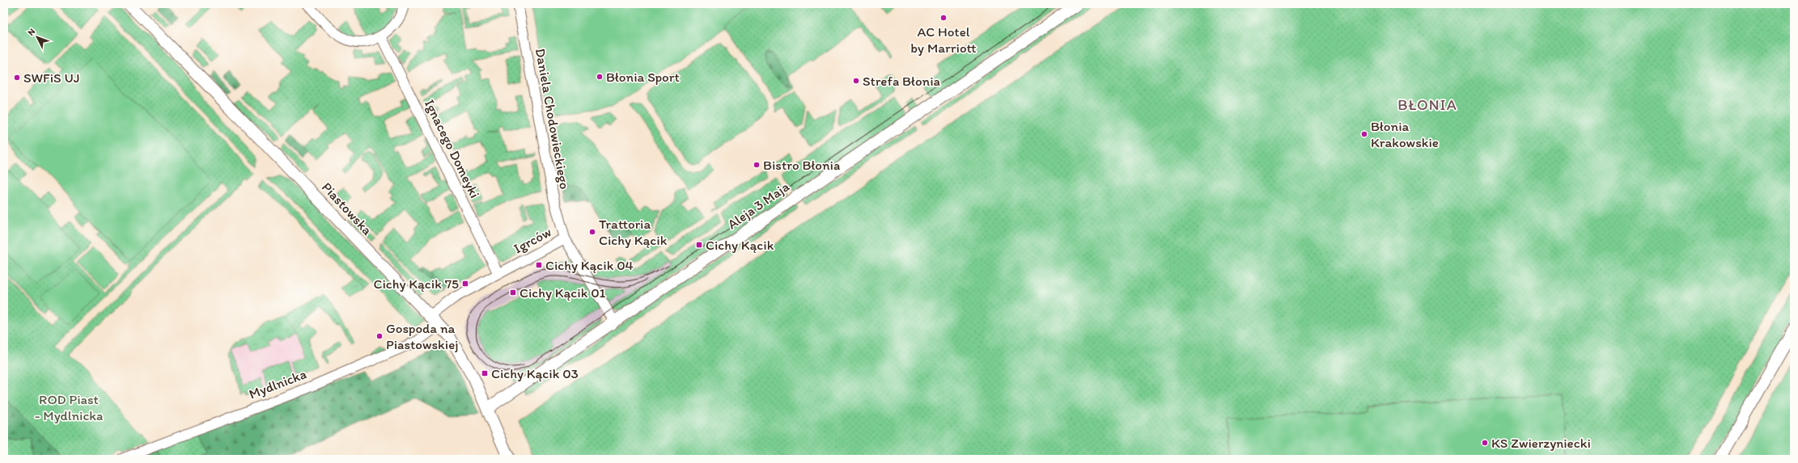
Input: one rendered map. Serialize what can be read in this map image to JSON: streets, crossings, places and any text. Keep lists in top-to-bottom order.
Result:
{
  "streets": {
    "street": [
      "Daniela Chodowieckiego",
      "Ignacego Domeyki",
      "Aleja 3 Maja",
      "Piastowska",
      "Igrców",
      "Mydlnicka"
    ]
  },
  "crossings": [
    ["Daniela Chodowieckiego", "Igrców"],
    ["Ignacego Domeyki", "Igrców"],
    ["Aleja 3 Maja", "Piastowska"],
    ["Aleja 3 Maja", "Igrców"],
    ["Piastowska", "Igrców"],
    ["Piastowska", "Mydlnicka"]
  ],
  "districts": ["BŁONIA"],
  "parks": ["ROD Piast - Mydlnicka"],
  "places": {
    "other": [
      "AC Hotel by Marriott",
      "Błonia Sport",
      "SWFiS UJ",
      "Strefa Błonia",
      "Błonia Krakowskie",
      "Bistro Błonia",
      "Trattoria Cichy Kącik",
      "Gospoda na Piastowskiej",
      "KS Zwierzyniecki"
    ],
    "transit": [
      "Cichy Kącik",
      "Cichy Kącik 04",
      "Cichy Kącik 75",
      "Cichy Kącik 01",
      "Cichy Kącik 03"
    ]
  },
  "north": "top left"
}
